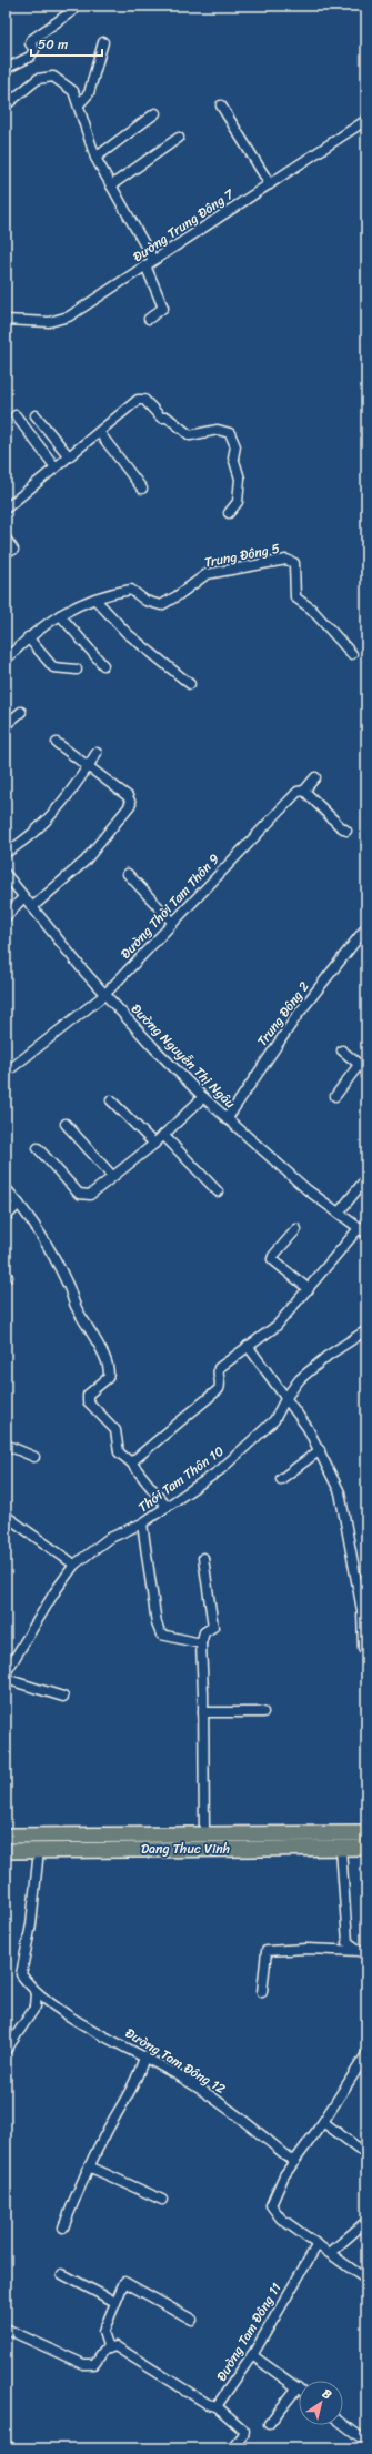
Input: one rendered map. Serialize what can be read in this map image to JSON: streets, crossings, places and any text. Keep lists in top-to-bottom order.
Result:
{
  "streets": {
    "main road": ["Dang Thuc Vinh"],
    "street": [
      "Đường Trung Đông 7",
      "Trung Đông 5",
      "Đường Thời Tam Thôn 9",
      "Trung Đông 2",
      "Đường Nguyễn Thị Ngâu",
      "Thới Tam Thôn 10",
      "Đường Tam Đông 12",
      "Đường Tam Đông 11"
    ]
  },
  "crossings": [
    ["Đường Thời Tam Thôn 9", "Đường Nguyễn Thị Ngâu"],
    ["Trung Đông 2", "Đường Nguyễn Thị Ngâu"],
    ["Dang Thuc Vinh", "Đường Tam Đông 12"]
  ],
  "scale_bar": "50 m",
  "north": "top right"
}
